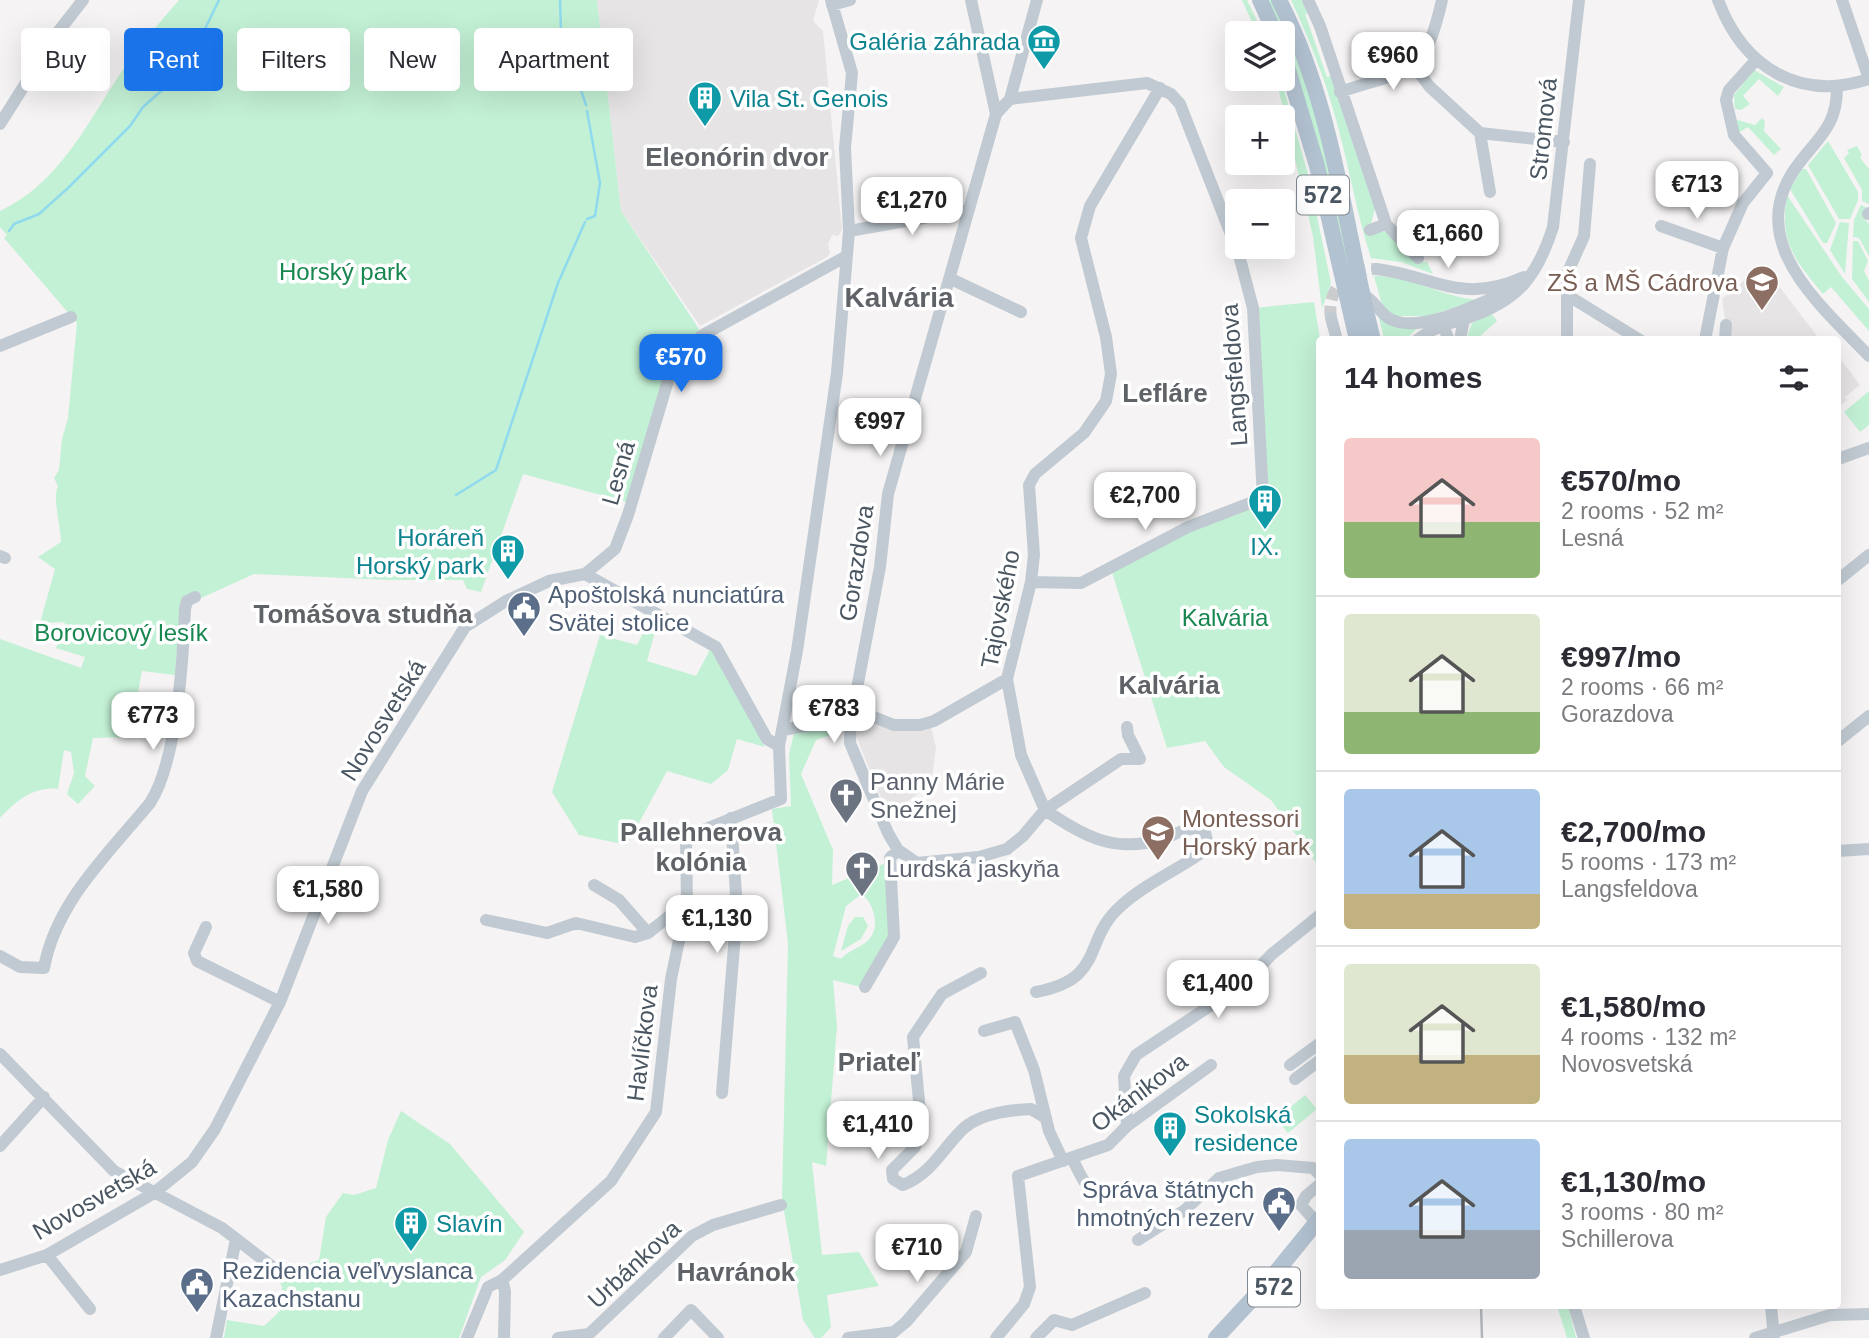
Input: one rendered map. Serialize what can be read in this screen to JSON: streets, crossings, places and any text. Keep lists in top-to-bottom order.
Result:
{
  "streets": {
    "main road": ["572"],
    "street": [
      "Stromová",
      "Langsfeldova",
      "Lesná",
      "Gorazdova",
      "Tajovského",
      "Novosvetská",
      "Havlíčkova",
      "Okánikova",
      "Urbánkova"
    ]
  },
  "crossings": [
    ["Langsfeldova", "Tajovského"],
    ["Lesná", "Novosvetská"]
  ],
  "districts": [
    "Eleonórin dvor",
    "Kalvária",
    "Lefláre",
    "Tomášova studňa",
    "Kalvária",
    "Pallehnerova kolónia",
    "Priateľ",
    "Havránok"
  ],
  "parks": ["Horský park", "Kalvária", "Borovicový lesík"],
  "places": {
    "museum": ["Galéria záhrada"],
    "building": [
      "Vila St. Genois",
      "IX.",
      "Horáreň Horský park",
      "Sokolská residence",
      "Slavín"
    ],
    "school or university": ["ZŠ a MŠ Cádrova", "Montessori Horský park"],
    "public building": ["Apoštolská nunciatúra Svätej stolice", "Správa štátnych hmotných rezerv", "Rezidencia veľvyslanca Kazachstanu"],
    "church": ["Panny Márie Snežnej", "Lurdská jaskyňa"]
  },
  "page": {
    "map_buttons": ["+", "−"],
    "chip": [
      "Buy",
      "Rent",
      "Filters",
      "New",
      "Apartment"
    ],
    "price": [
      "€960",
      "€713",
      "€1,270",
      "€1,660",
      "€570",
      "€997",
      "€2,700",
      "€783",
      "€773",
      "€1,580",
      "€1,130",
      "€1,400",
      "€1,410",
      "€710"
    ],
    "heading": "14 homes",
    "list": [
      {
        "name": "€570/mo",
        "note": "2 rooms · 52 m² · Lesná"
      },
      {
        "name": "€997/mo",
        "note": "2 rooms · 66 m² · Gorazdova"
      },
      {
        "name": "€2,700/mo",
        "note": "5 rooms · 173 m² · Langsfeldova"
      },
      {
        "name": "€1,580/mo",
        "note": "4 rooms · 132 m² · Novosvetská"
      },
      {
        "name": "€1,130/mo",
        "note": "3 rooms · 80 m² · Schillerova"
      }
    ]
  }
}
